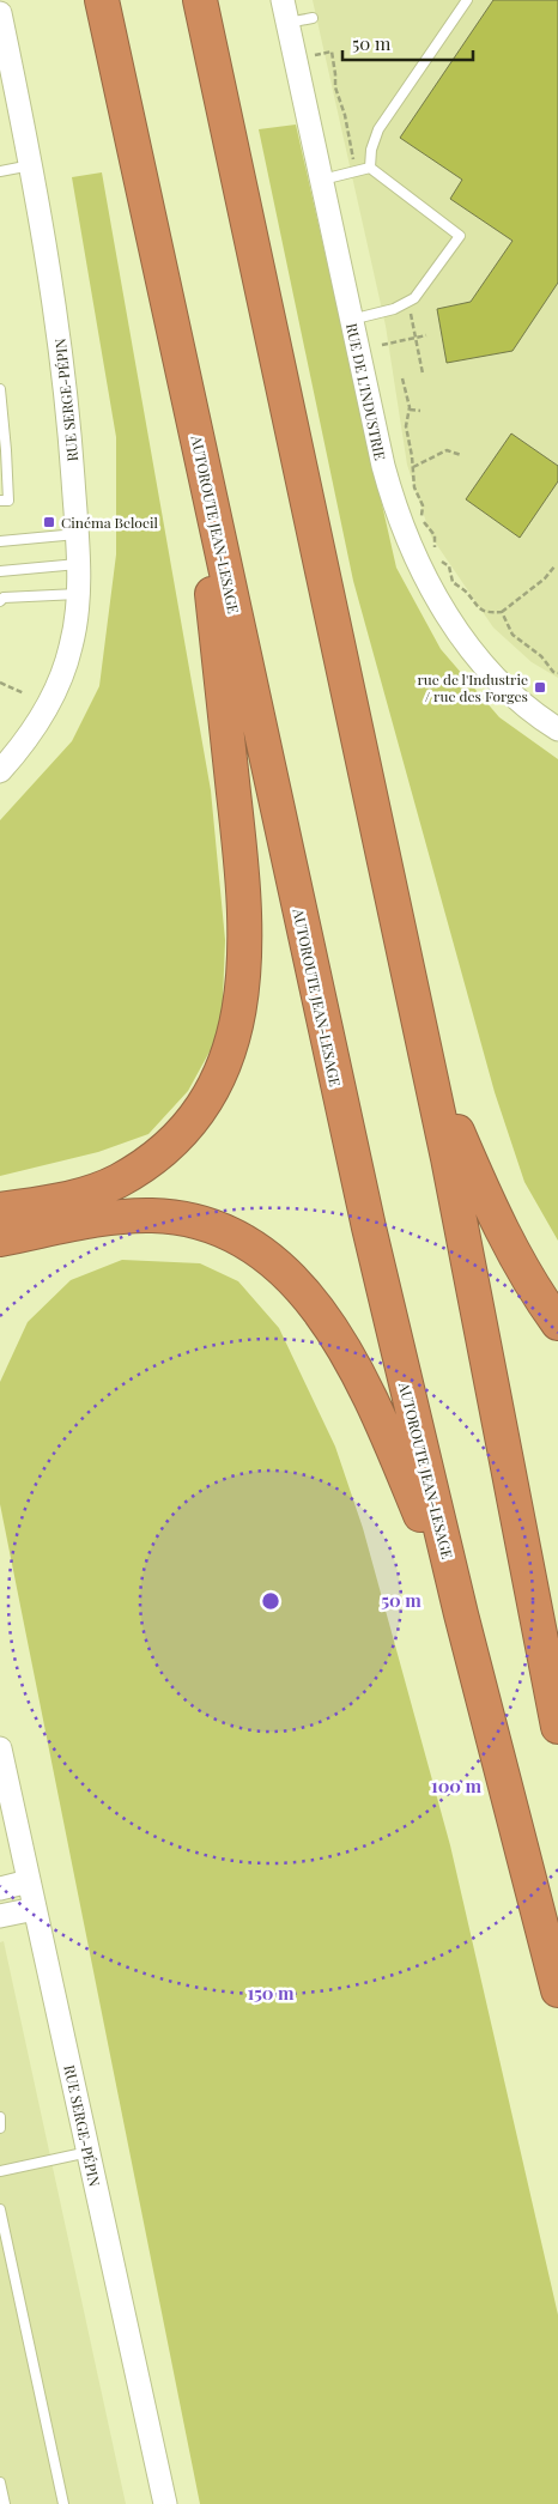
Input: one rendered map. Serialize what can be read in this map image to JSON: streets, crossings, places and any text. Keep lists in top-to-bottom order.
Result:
{
  "streets": {
    "highway": ["AUTOROUTE JEAN-LESAGE"],
    "street": ["RUE DE L'INDUSTRIE", "RUE SERGE-PÉPIN"]
  },
  "places": {
    "transit": ["Cinéma Beloeil", "rue de l'Industrie / rue des Forges"]
  },
  "scale_bar": "50 m",
  "rings": ["50 m", "100 m", "150 m"]
}
